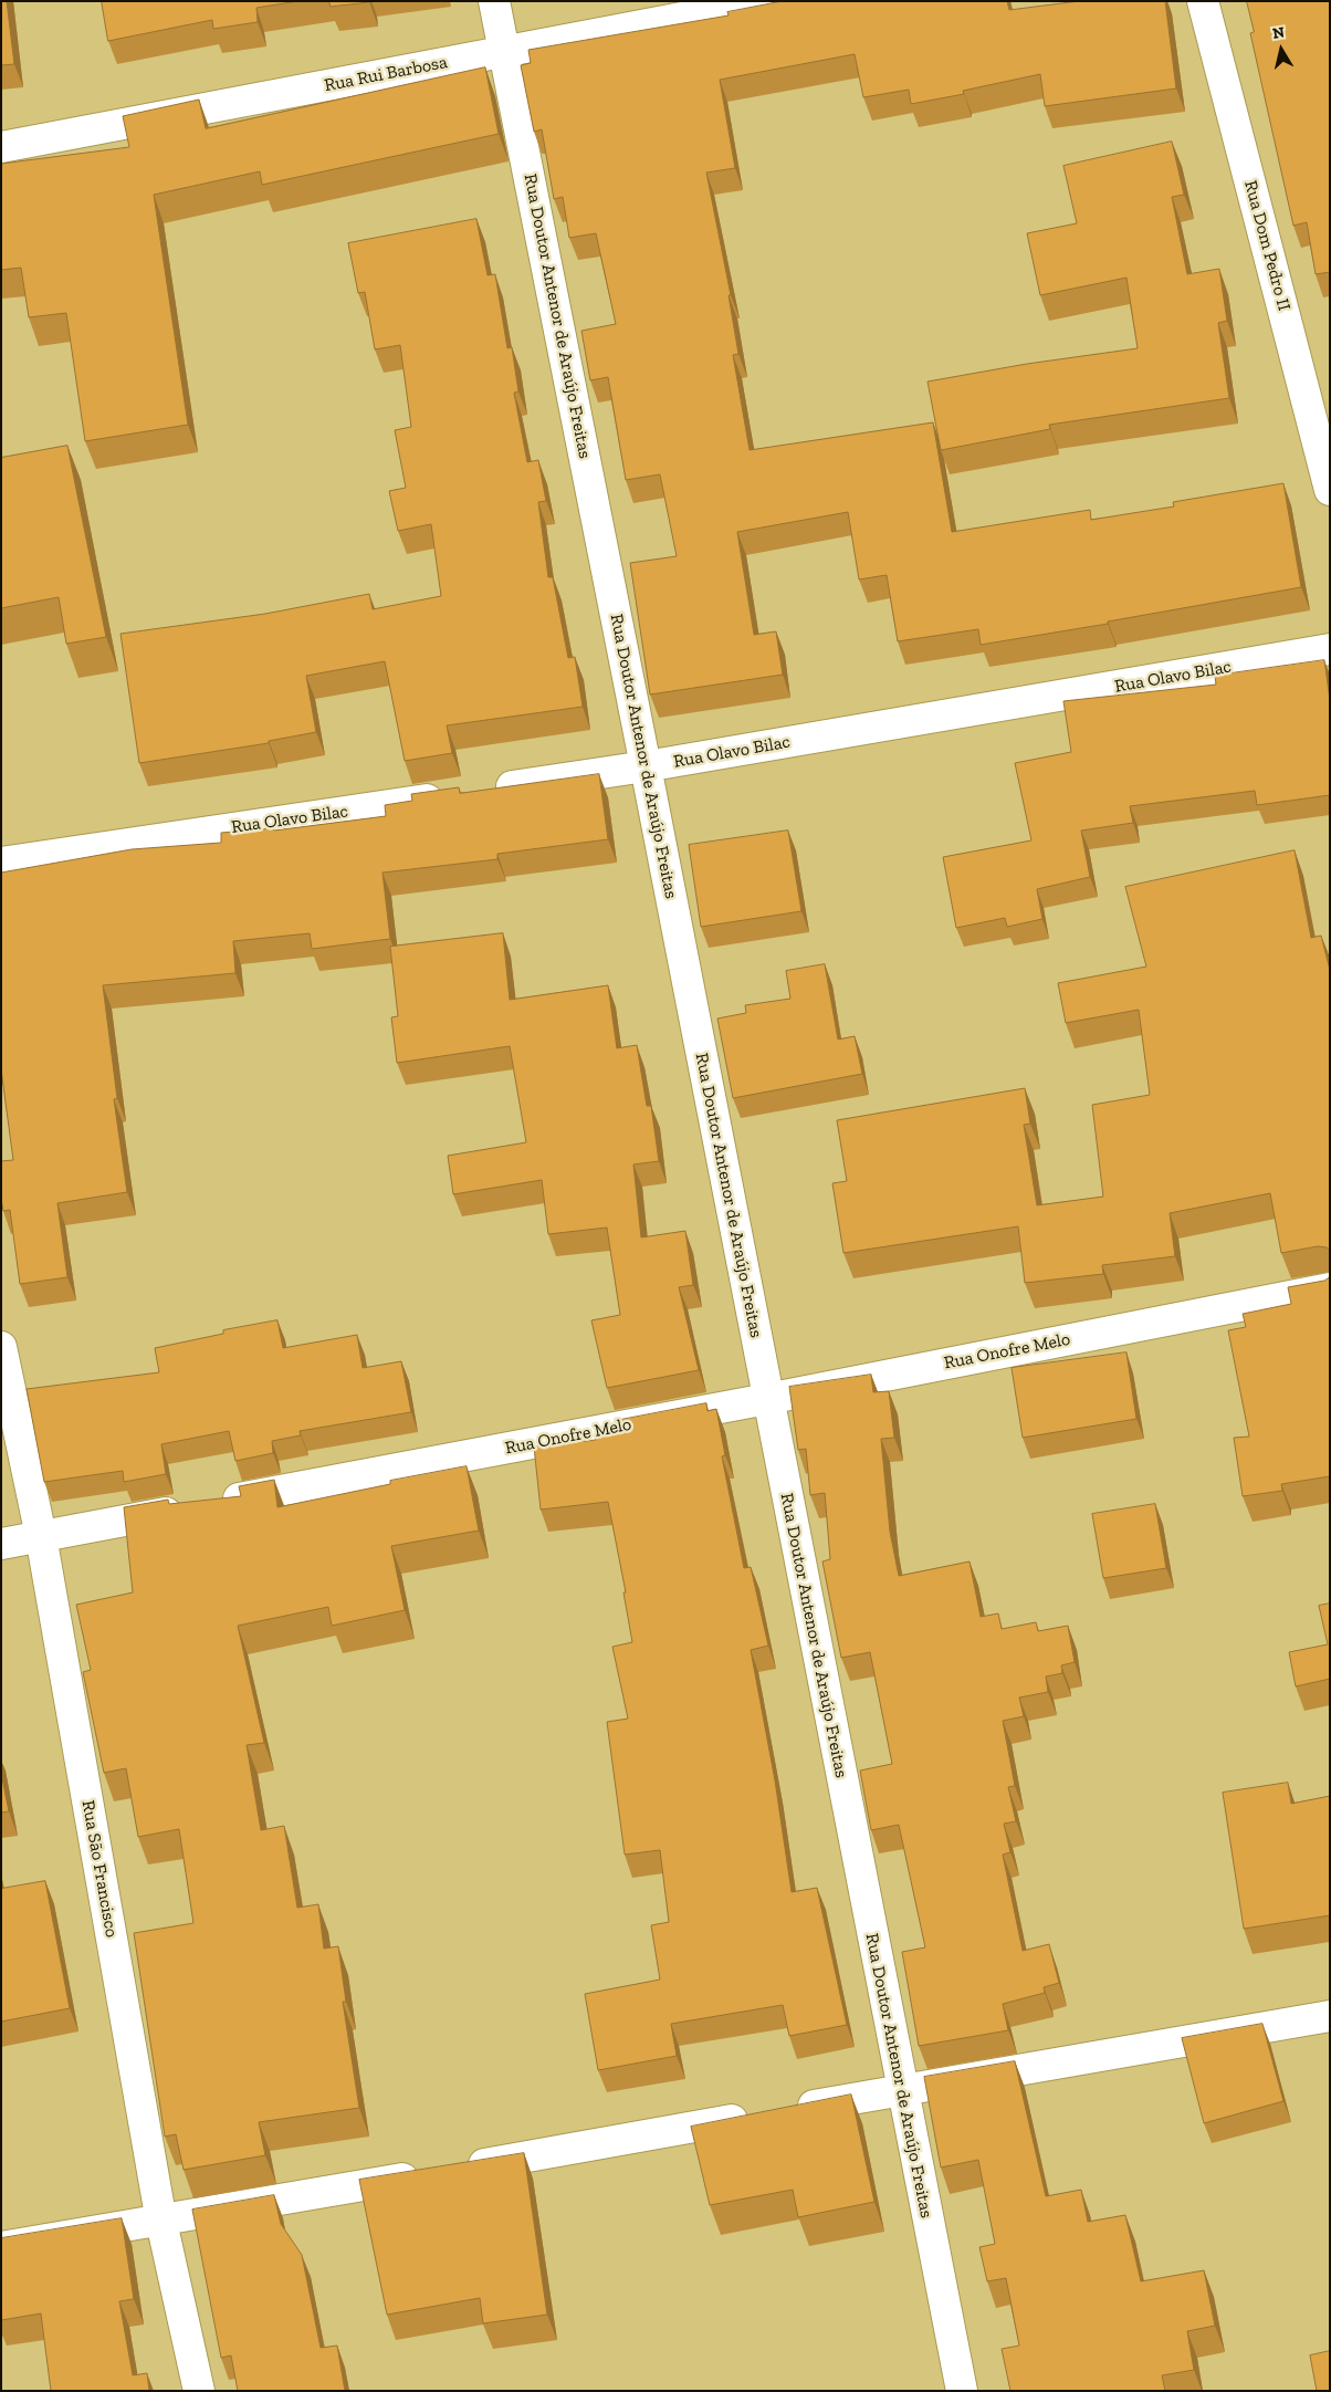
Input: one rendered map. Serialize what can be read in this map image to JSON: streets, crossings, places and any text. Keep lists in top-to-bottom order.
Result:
{
  "streets": {
    "street": [
      "Rua Rui Barbosa",
      "Rua Dom Pedro II",
      "Rua Doutor Antenor de Araújo Freitas",
      "Rua Olavo Bilac",
      "Rua Onofre Melo",
      "Rua São Francisco"
    ]
  },
  "crossings": [
    ["Rua Rui Barbosa", "Rua Doutor Antenor de Araújo Freitas"],
    ["Rua Doutor Antenor de Araújo Freitas", "Rua Olavo Bilac"],
    ["Rua Doutor Antenor de Araújo Freitas", "Rua Onofre Melo"],
    ["Rua Onofre Melo", "Rua São Francisco"]
  ],
  "north": "top"
}
